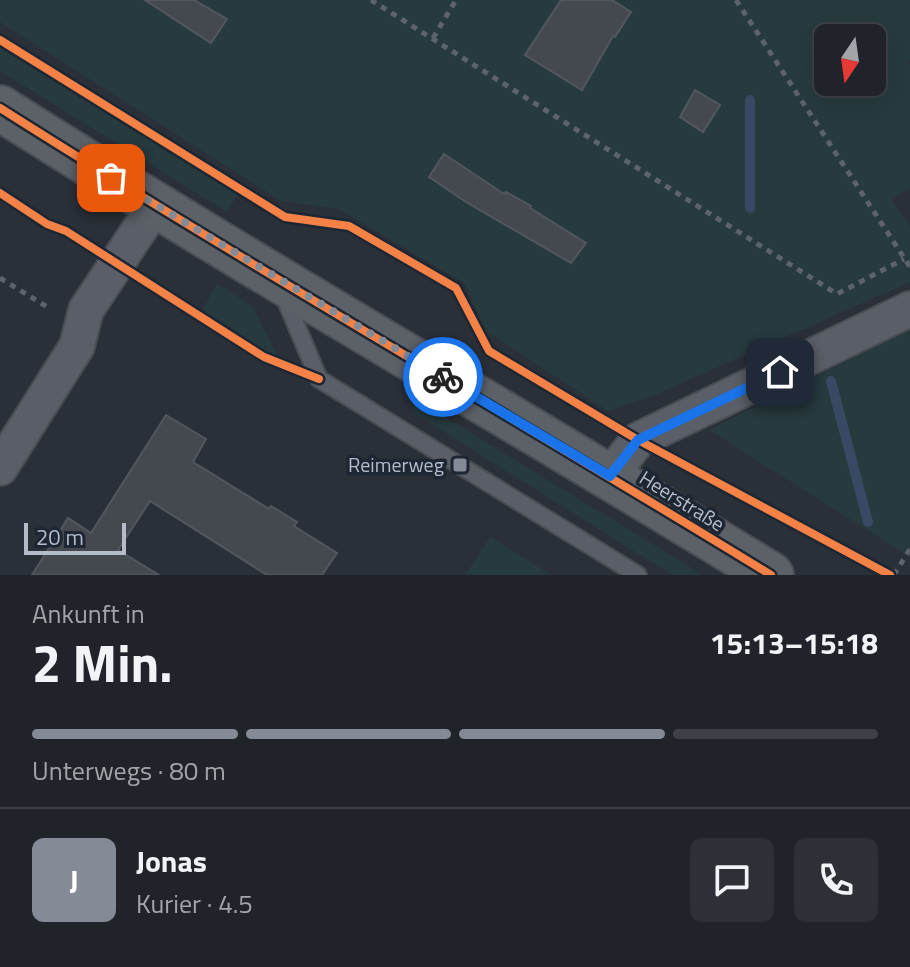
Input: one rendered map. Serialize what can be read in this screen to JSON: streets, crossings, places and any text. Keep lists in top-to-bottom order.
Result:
{
  "streets": {
    "main road": ["Heerstraße"]
  },
  "places": {
    "transit": ["Reimerweg"]
  },
  "scale_bar": "20 m",
  "north": "bottom",
  "page": {
    "scale": "20 m",
    "heading": ["2 Min.", "Ankunft in", "15:13–15:18"],
    "panel": ["Jonas", "Kurier · 4.5"],
    "bar": "Unterwegs · 80 m",
    "round": "J"
  }
}
